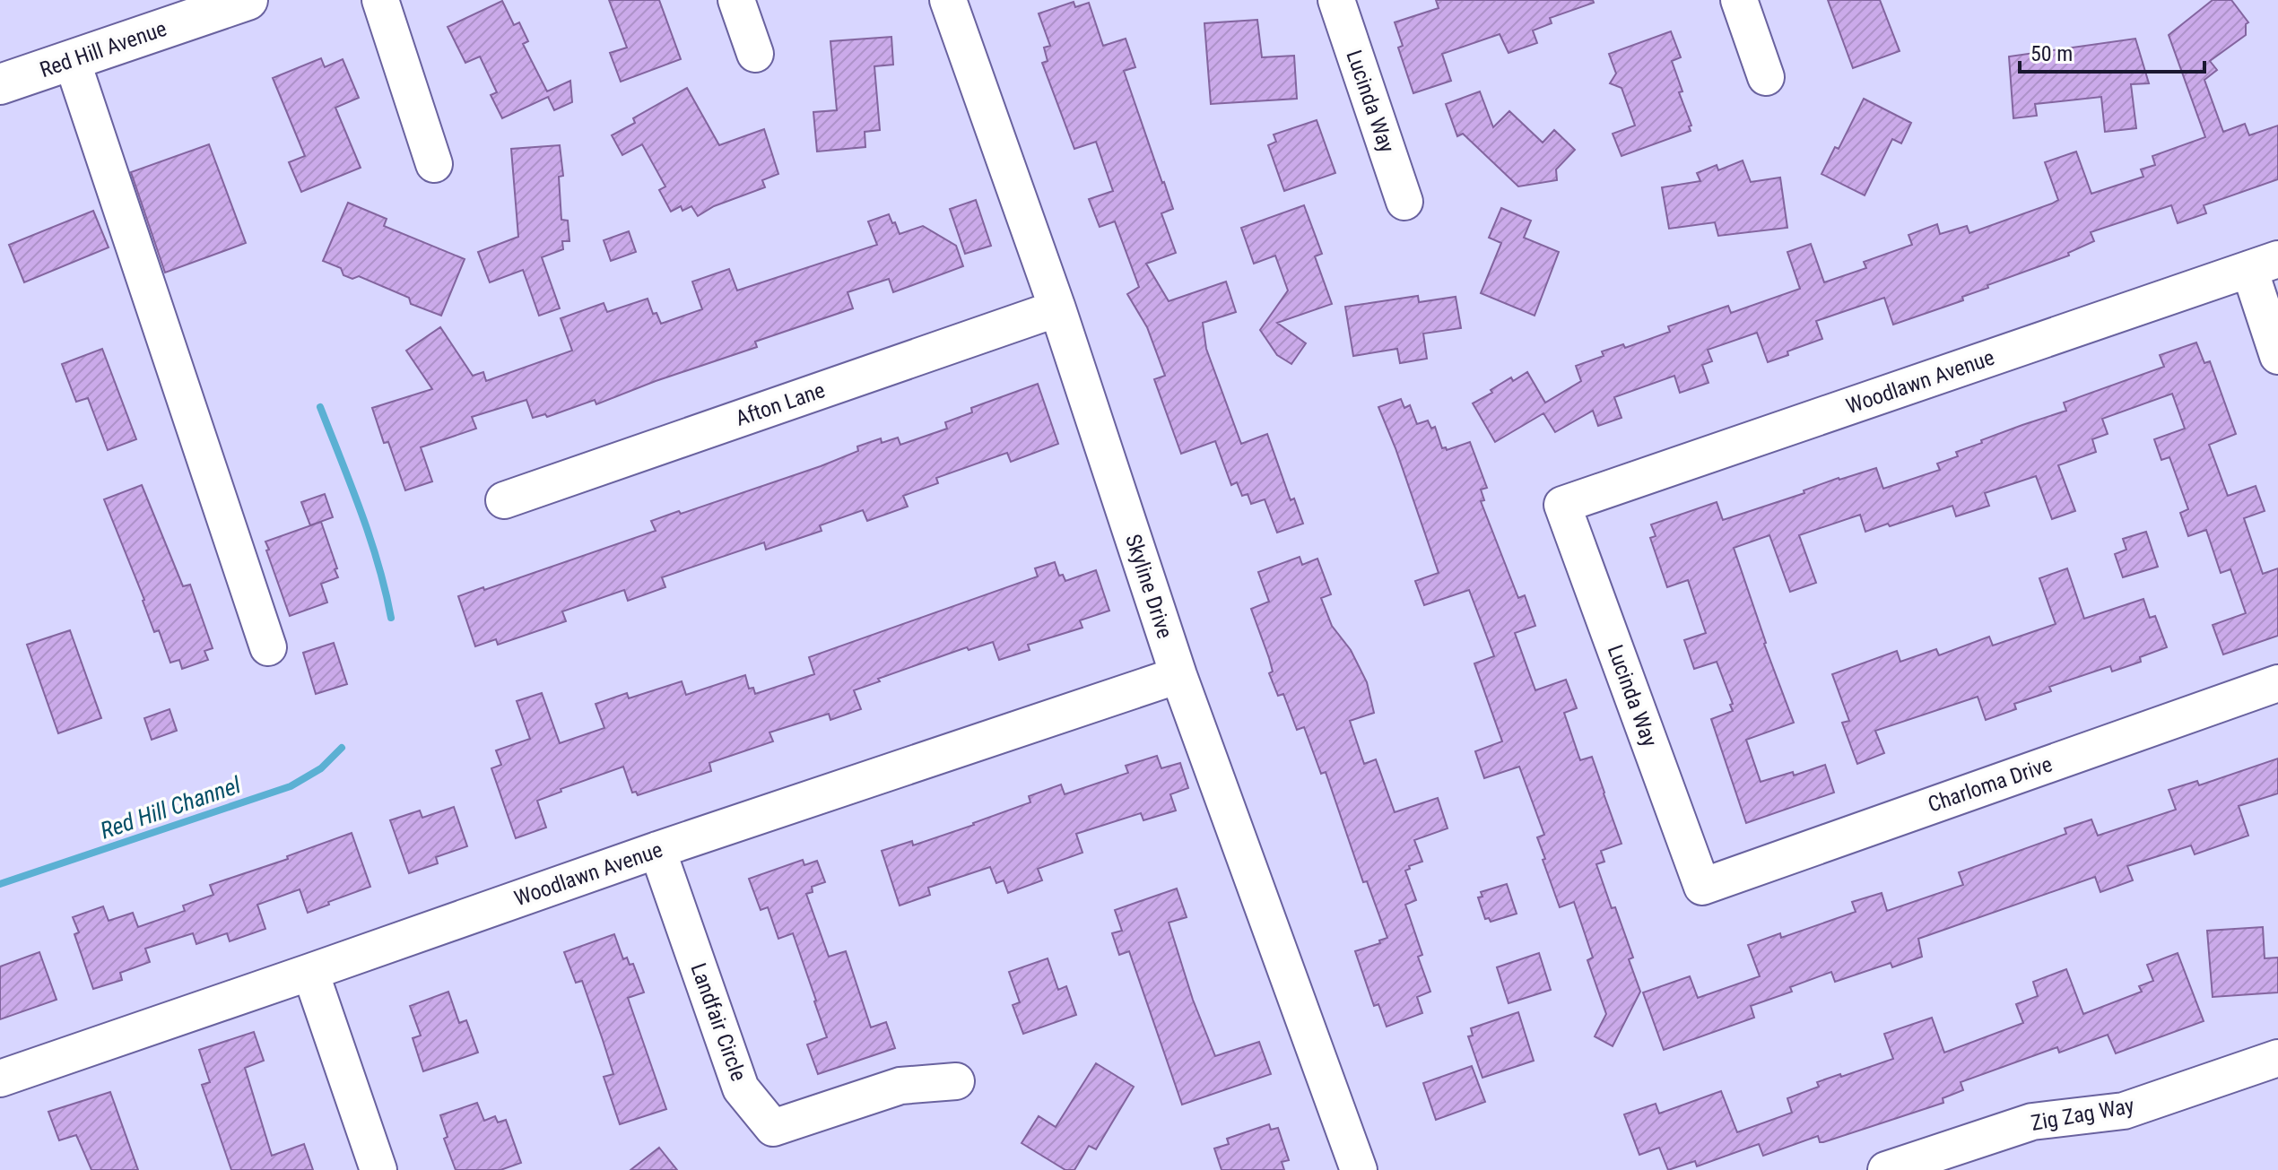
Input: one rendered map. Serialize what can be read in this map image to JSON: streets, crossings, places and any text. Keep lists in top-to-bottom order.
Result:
{
  "streets": {
    "main road": ["Red Hill Avenue"],
    "street": [
      "Lucinda Way",
      "Woodlawn Avenue",
      "Afton Lane",
      "Skyline Drive",
      "Charloma Drive",
      "Landfair Circle",
      "Zig Zag Way"
    ]
  },
  "crossings": [
    ["Lucinda Way", "Woodlawn Avenue"],
    ["Lucinda Way", "Charloma Drive"],
    ["Woodlawn Avenue", "Skyline Drive"],
    ["Woodlawn Avenue", "Landfair Circle"],
    ["Afton Lane", "Skyline Drive"]
  ],
  "water": ["Red Hill Channel"],
  "scale_bar": "50 m"
}
